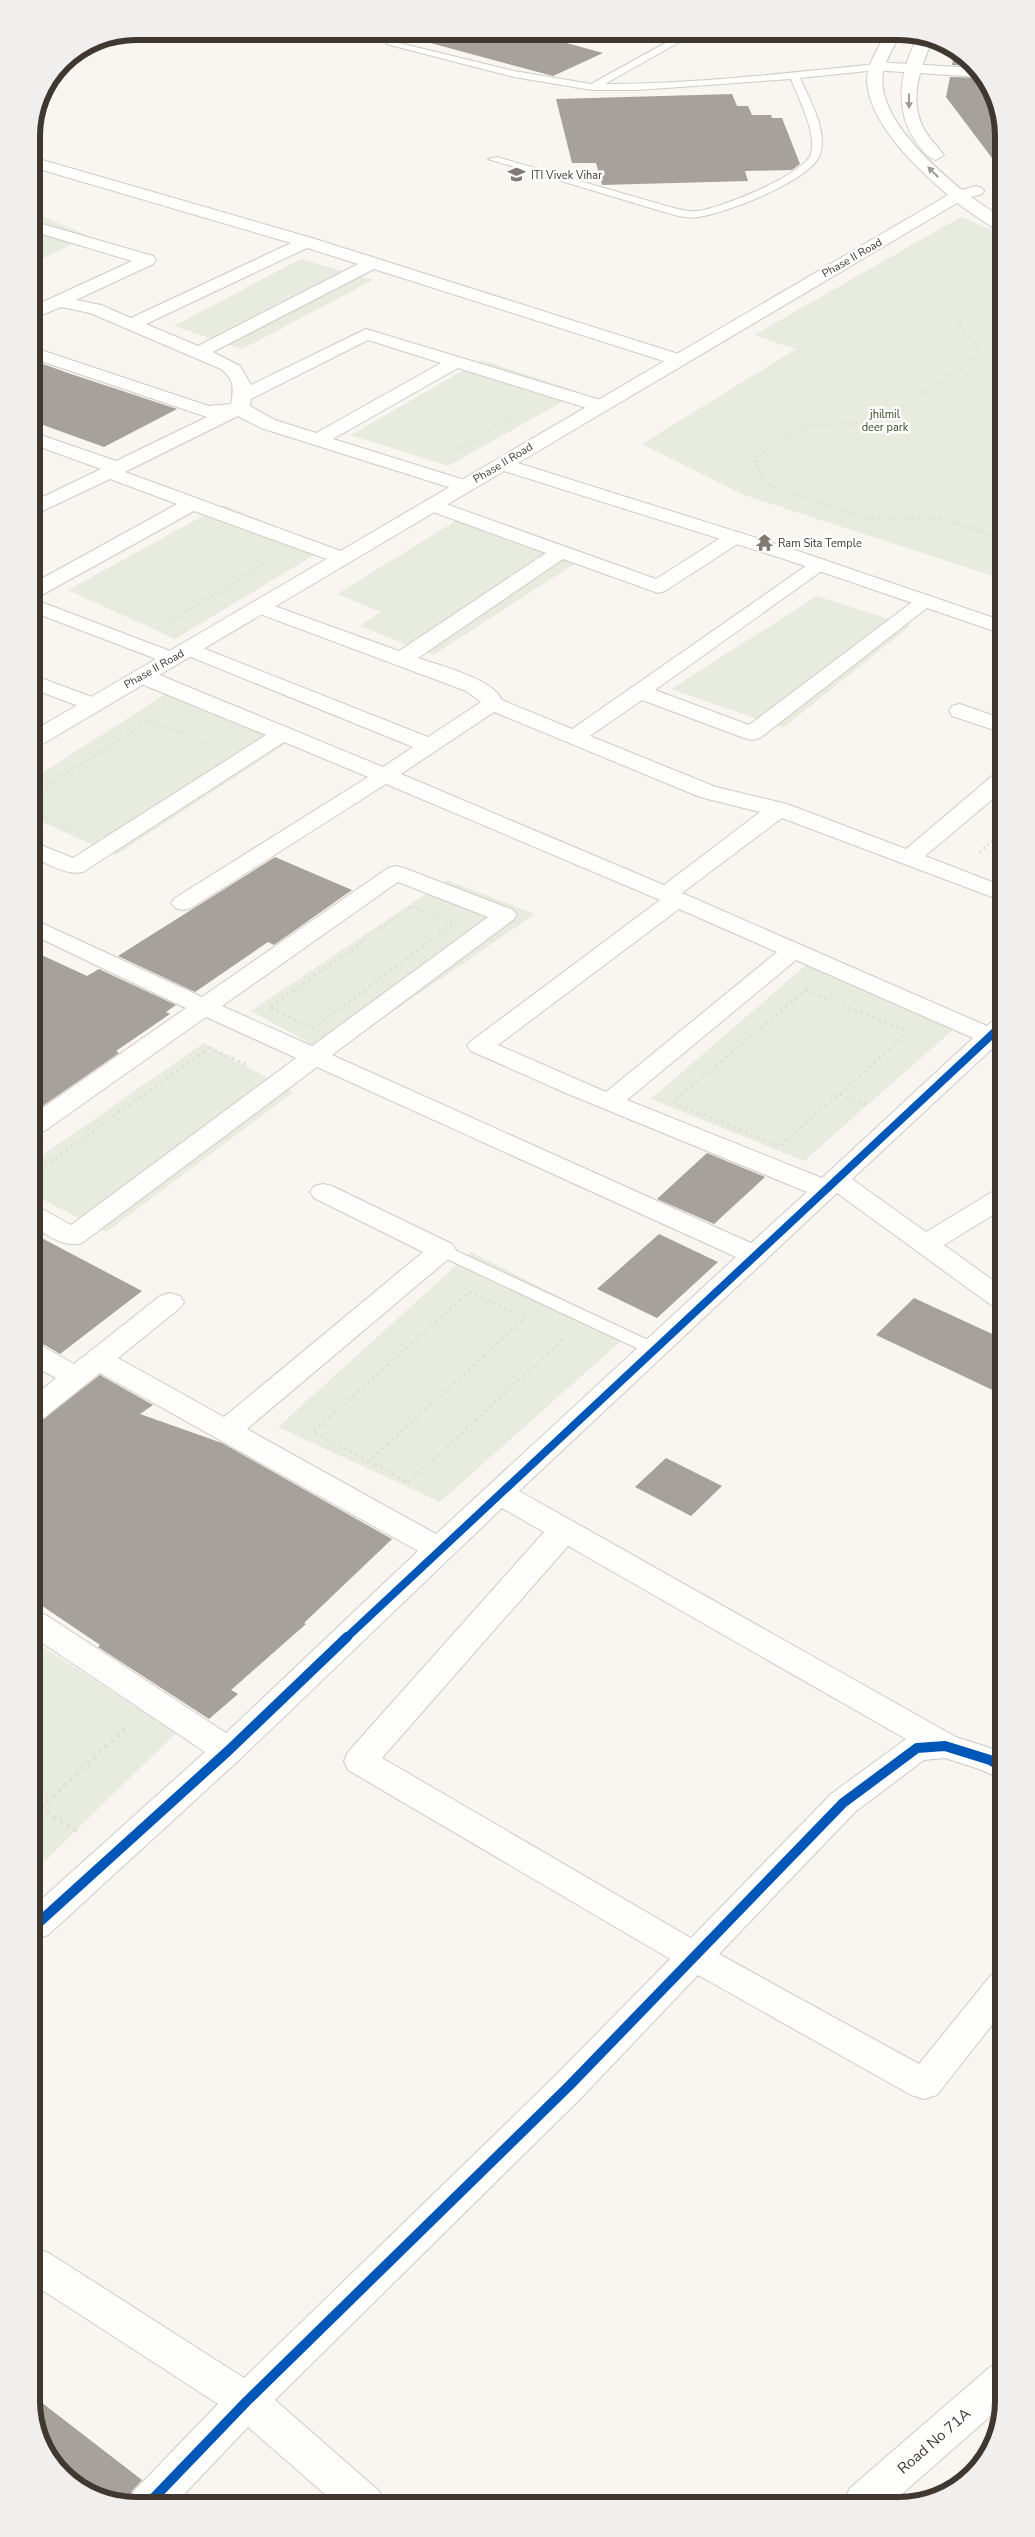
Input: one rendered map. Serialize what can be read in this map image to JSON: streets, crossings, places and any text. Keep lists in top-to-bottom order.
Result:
{
  "streets": {
    "street": ["Phase II Road", "Road No 71A"]
  },
  "parks": ["jhilmil deer park"],
  "places": {
    "school or university": ["ITI Vivek Vihar"],
    "temple": ["Ram Sita Temple"]
  }
}
